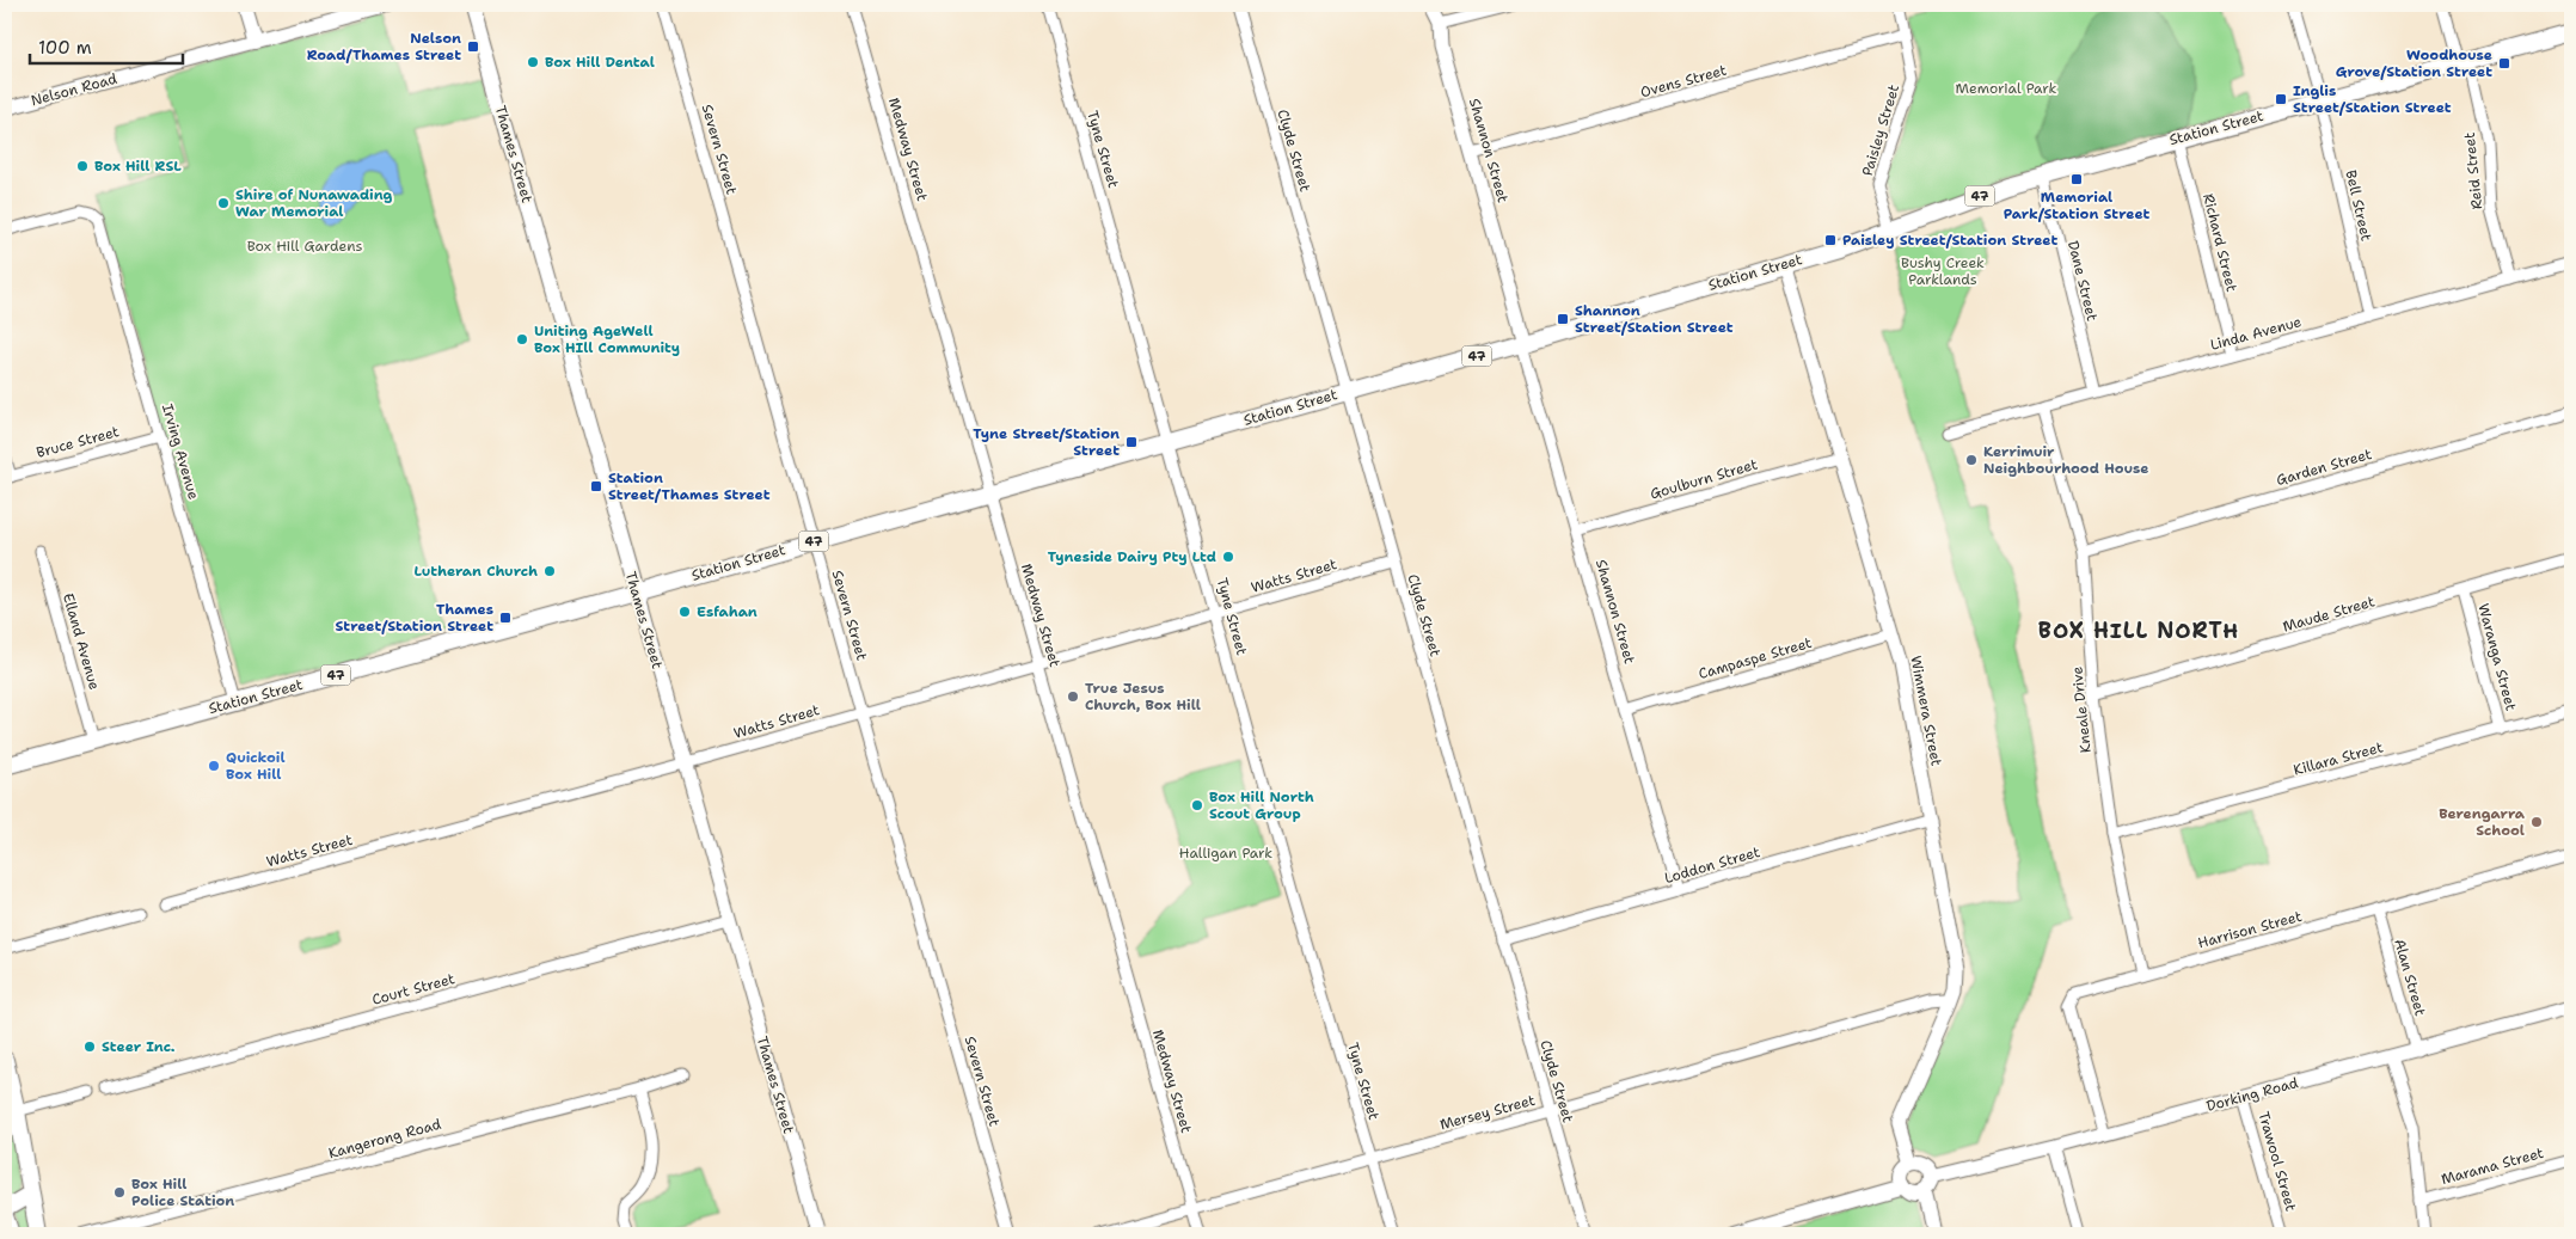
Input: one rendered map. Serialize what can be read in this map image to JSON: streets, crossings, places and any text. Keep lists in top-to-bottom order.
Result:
{
  "streets": {
    "main road": [
      "Nelson Road",
      "Station Street",
      "Thames Street",
      "47"
    ],
    "street": [
      "Ovens Street",
      "Paisley Street",
      "Severn Street",
      "Medway Street",
      "Tyne Street",
      "Clyde Street",
      "Shannon Street",
      "Reid Street",
      "Bell Street",
      "Richard Street",
      "Dane Street",
      "Linda Avenue",
      "Bruce Street",
      "Irving Avenue",
      "Garden Street",
      "Goulburn Street",
      "Watts Street",
      "Maude Street",
      "Elland Avenue",
      "Waranga Street",
      "Campaspe Street",
      "Kneale Drive",
      "Wimmera Street",
      "Killara Street",
      "Loddon Street",
      "Harrison Street",
      "Alan Street",
      "Court Street",
      "Dorking Road",
      "Mersey Street",
      "Kangerong Road",
      "Trawool Street",
      "Marama Street"
    ]
  },
  "crossings": [
    ["Ovens Street", "Paisley Street"],
    ["Ovens Street", "Shannon Street"],
    ["Station Street", "Paisley Street"],
    ["Station Street", "Severn Street"],
    ["Station Street", "Medway Street"],
    ["Station Street", "Tyne Street"],
    ["Station Street", "Clyde Street"],
    ["Station Street", "Shannon Street"],
    ["Station Street", "Thames Street"],
    ["Station Street", "Reid Street"],
    ["Station Street", "Bell Street"],
    ["Station Street", "Richard Street"],
    ["Station Street", "Dane Street"],
    ["Station Street", "Irving Avenue"],
    ["Station Street", "Elland Avenue"],
    ["Station Street", "Wimmera Street"],
    ["Severn Street", "Watts Street"],
    ["Medway Street", "Watts Street"],
    ["Medway Street", "Mersey Street"],
    ["Tyne Street", "Watts Street"],
    ["Tyne Street", "Mersey Street"],
    ["Clyde Street", "Watts Street"],
    ["Clyde Street", "Loddon Street"],
    ["Clyde Street", "Mersey Street"],
    ["Shannon Street", "Goulburn Street"],
    ["Shannon Street", "Campaspe Street"],
    ["Shannon Street", "Loddon Street"],
    ["Thames Street", "Watts Street"],
    ["Thames Street", "Court Street"],
    ["Reid Street", "Linda Avenue"],
    ["Bell Street", "Linda Avenue"],
    ["Richard Street", "Linda Avenue"],
    ["Dane Street", "Linda Avenue"],
    ["Linda Avenue", "Kneale Drive"],
    ["Bruce Street", "Irving Avenue"],
    ["Garden Street", "Kneale Drive"],
    ["Goulburn Street", "Wimmera Street"],
    ["Maude Street", "Waranga Street"],
    ["Maude Street", "Kneale Drive"],
    ["Waranga Street", "Killara Street"],
    ["Campaspe Street", "Wimmera Street"],
    ["Kneale Drive", "Killara Street"],
    ["Kneale Drive", "Harrison Street"],
    ["Wimmera Street", "Loddon Street"],
    ["Wimmera Street", "Dorking Road"],
    ["Wimmera Street", "Mersey Street"],
    ["Harrison Street", "Alan Street"],
    ["Harrison Street", "Dorking Road"],
    ["Alan Street", "Dorking Road"],
    ["Dorking Road", "Trawool Street"]
  ],
  "districts": ["BOX HILL NORTH"],
  "parks": [
    "Memorial Park",
    "Box Hill Gardens",
    "Bushy Creek Parklands",
    "Halligan Park"
  ],
  "places": {
    "transit": [
      "Nelson Road/Thames Street",
      "Woodhouse Grove/Station Street",
      "Inglis Street/Station Street",
      "Memorial Park/Station Street",
      "Paisley Street/Station Street",
      "Shannon Street/Station Street",
      "Tyne Street/Station Street",
      "Station Street/Thames Street",
      "Thames Street/Station Street"
    ],
    "other": [
      "Box Hill Dental",
      "Box Hill RSL",
      "Shire of Nunawading War Memorial",
      "Uniting AgeWell Box HIll Community",
      "Kerrimuir Neighbourhood House",
      "Tyneside Dairy Pty Ltd",
      "Lutheran Church",
      "Esfahan",
      "True Jesus Church, Box Hill",
      "Quickoil Box Hill",
      "Box Hill North Scout Group",
      "Berengarra School",
      "Steer Inc.",
      "Box Hill Police Station"
    ]
  },
  "scale_bar": "100 m"
}
